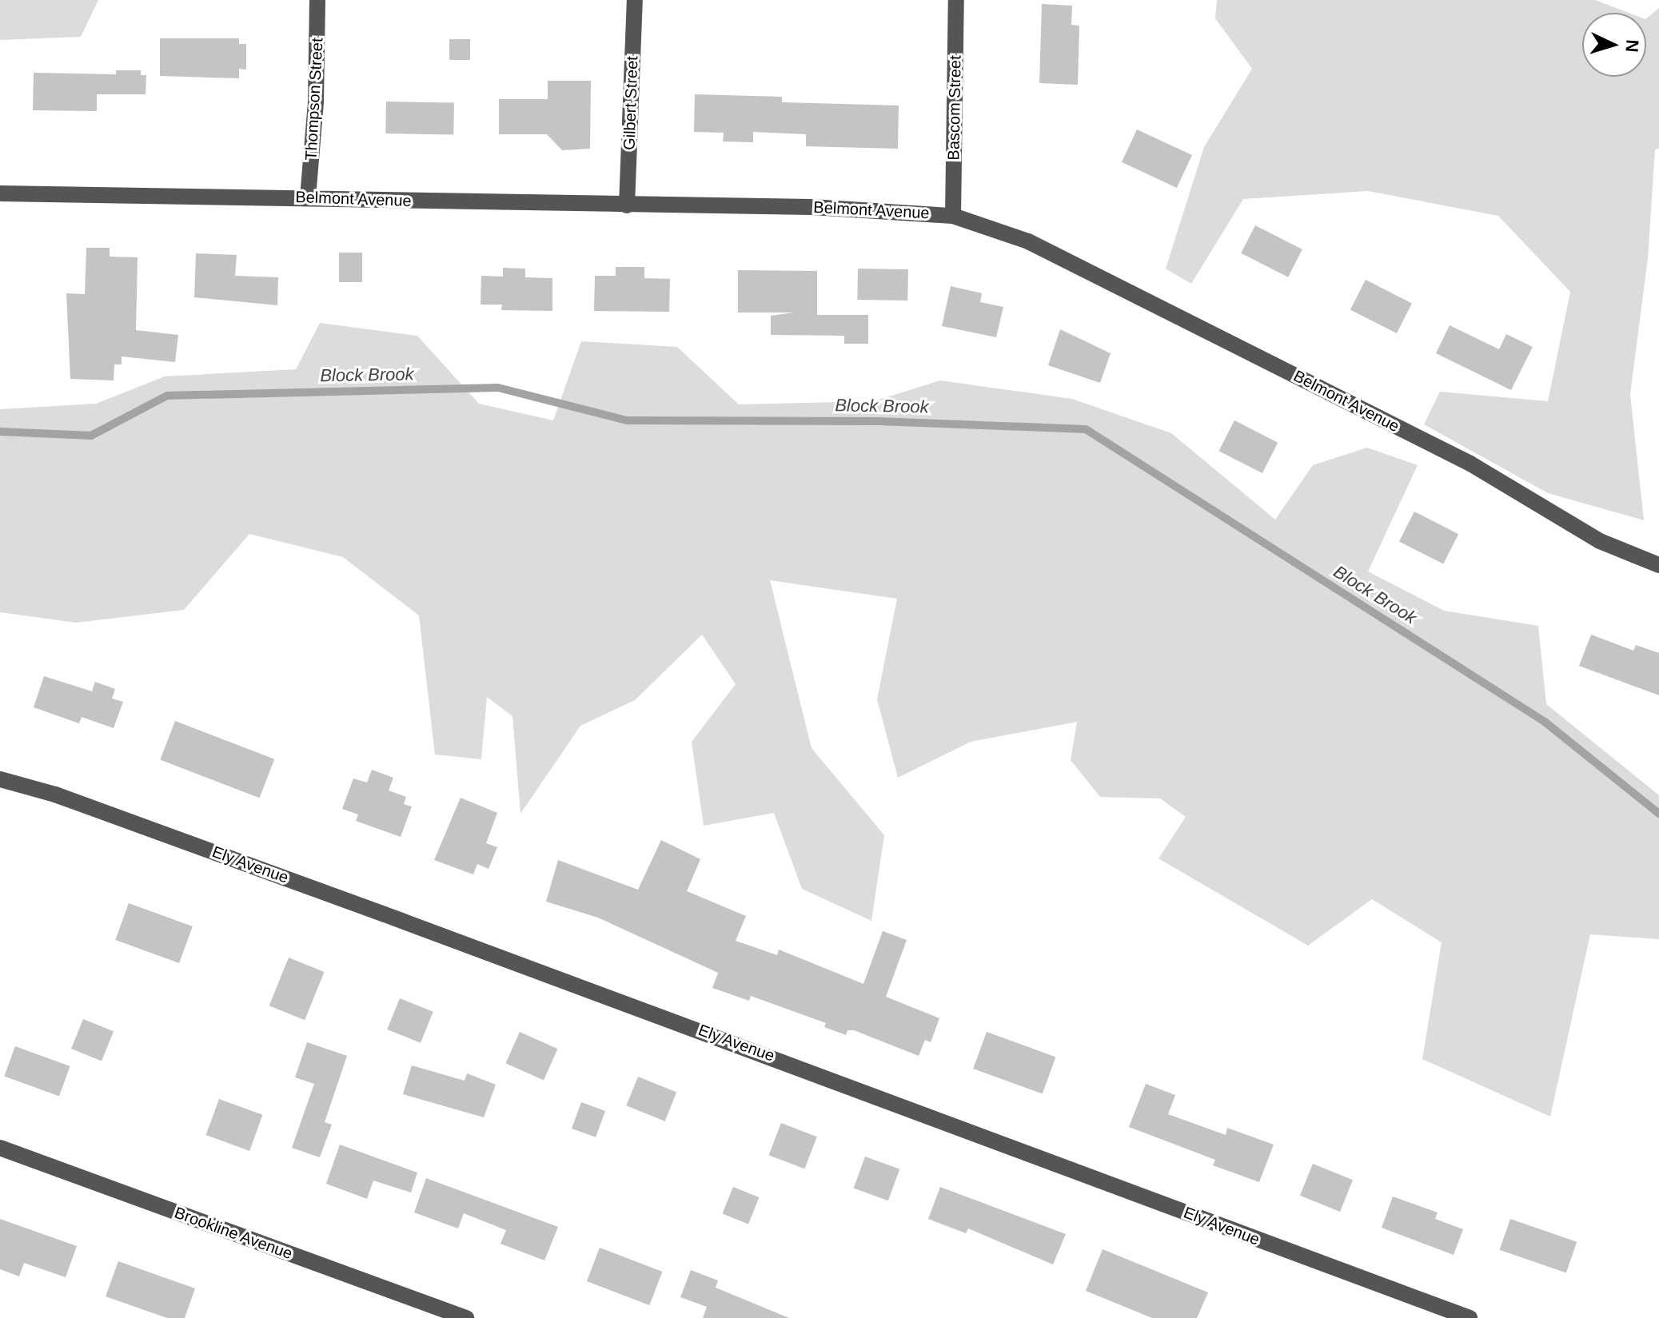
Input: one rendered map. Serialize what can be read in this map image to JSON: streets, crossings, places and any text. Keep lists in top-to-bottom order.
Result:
{
  "streets": {
    "street": [
      "Thompson Street",
      "Gilbert Street",
      "Bascom Street",
      "Belmont Avenue",
      "Ely Avenue",
      "Brookline Avenue"
    ]
  },
  "crossings": [
    ["Thompson Street", "Belmont Avenue"],
    ["Gilbert Street", "Belmont Avenue"],
    ["Bascom Street", "Belmont Avenue"]
  ],
  "water": ["Block Brook"],
  "north": "right"
}
